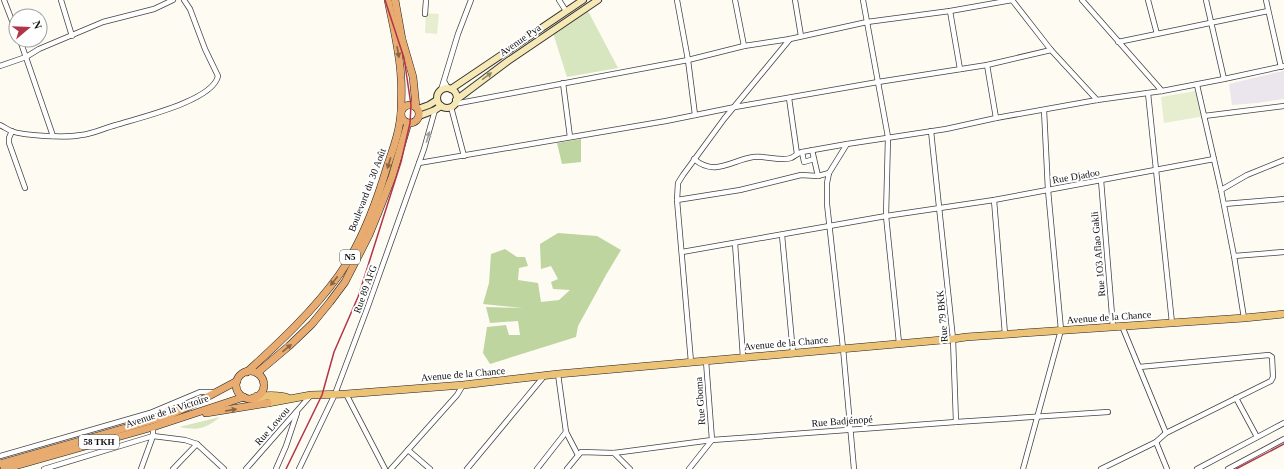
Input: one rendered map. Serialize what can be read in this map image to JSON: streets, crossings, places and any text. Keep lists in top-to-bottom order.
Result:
{
  "streets": {
    "highway": [
      "Boulevard du 30 Août",
      "N5",
      "Avenue de la Victoire",
      "58 TKH"
    ],
    "main road": ["Avenue Pya", "Avenue de la Chance"],
    "street": [
      "Rue Djadoo",
      "Rue 1O3 Aflao Gakli",
      "Rue 89 AFG",
      "Rue 79 BKK",
      "Rue Gboma",
      "Rue Badjénopé",
      "Rue Lowou"
    ]
  },
  "crossings": [
    ["Rue Djadoo", "Rue 1O3 Aflao Gakli"],
    ["Rue Djadoo", "Rue 79 BKK"],
    ["Boulevard du 30 Août", "Avenue de la Chance"],
    ["Boulevard du 30 Août", "Avenue de la Victoire"],
    ["Rue 1O3 Aflao Gakli", "Avenue de la Chance"],
    ["Rue 89 AFG", "Avenue de la Chance"],
    ["Rue 79 BKK", "Avenue de la Chance"],
    ["Rue 79 BKK", "Rue Badjénopé"],
    ["Avenue de la Chance", "Rue Gboma"],
    ["Avenue de la Chance", "Avenue de la Victoire"],
    ["Avenue de la Chance", "Rue Lowou"],
    ["Rue Gboma", "Rue Badjénopé"]
  ],
  "north": "right"
}
